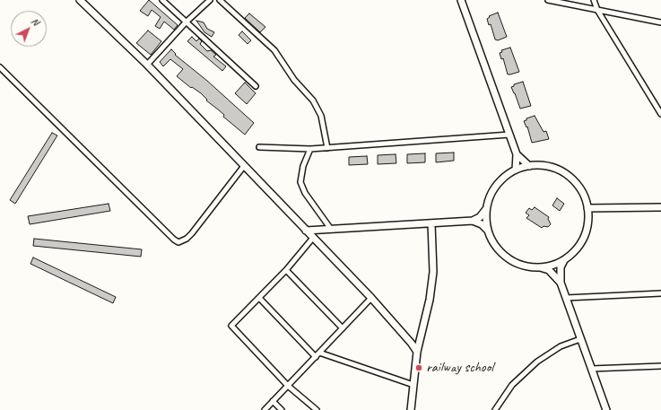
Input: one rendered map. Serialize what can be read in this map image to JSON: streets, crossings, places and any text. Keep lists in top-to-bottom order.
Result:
{
  "places": ["railway school"],
  "north": "top right"
}
